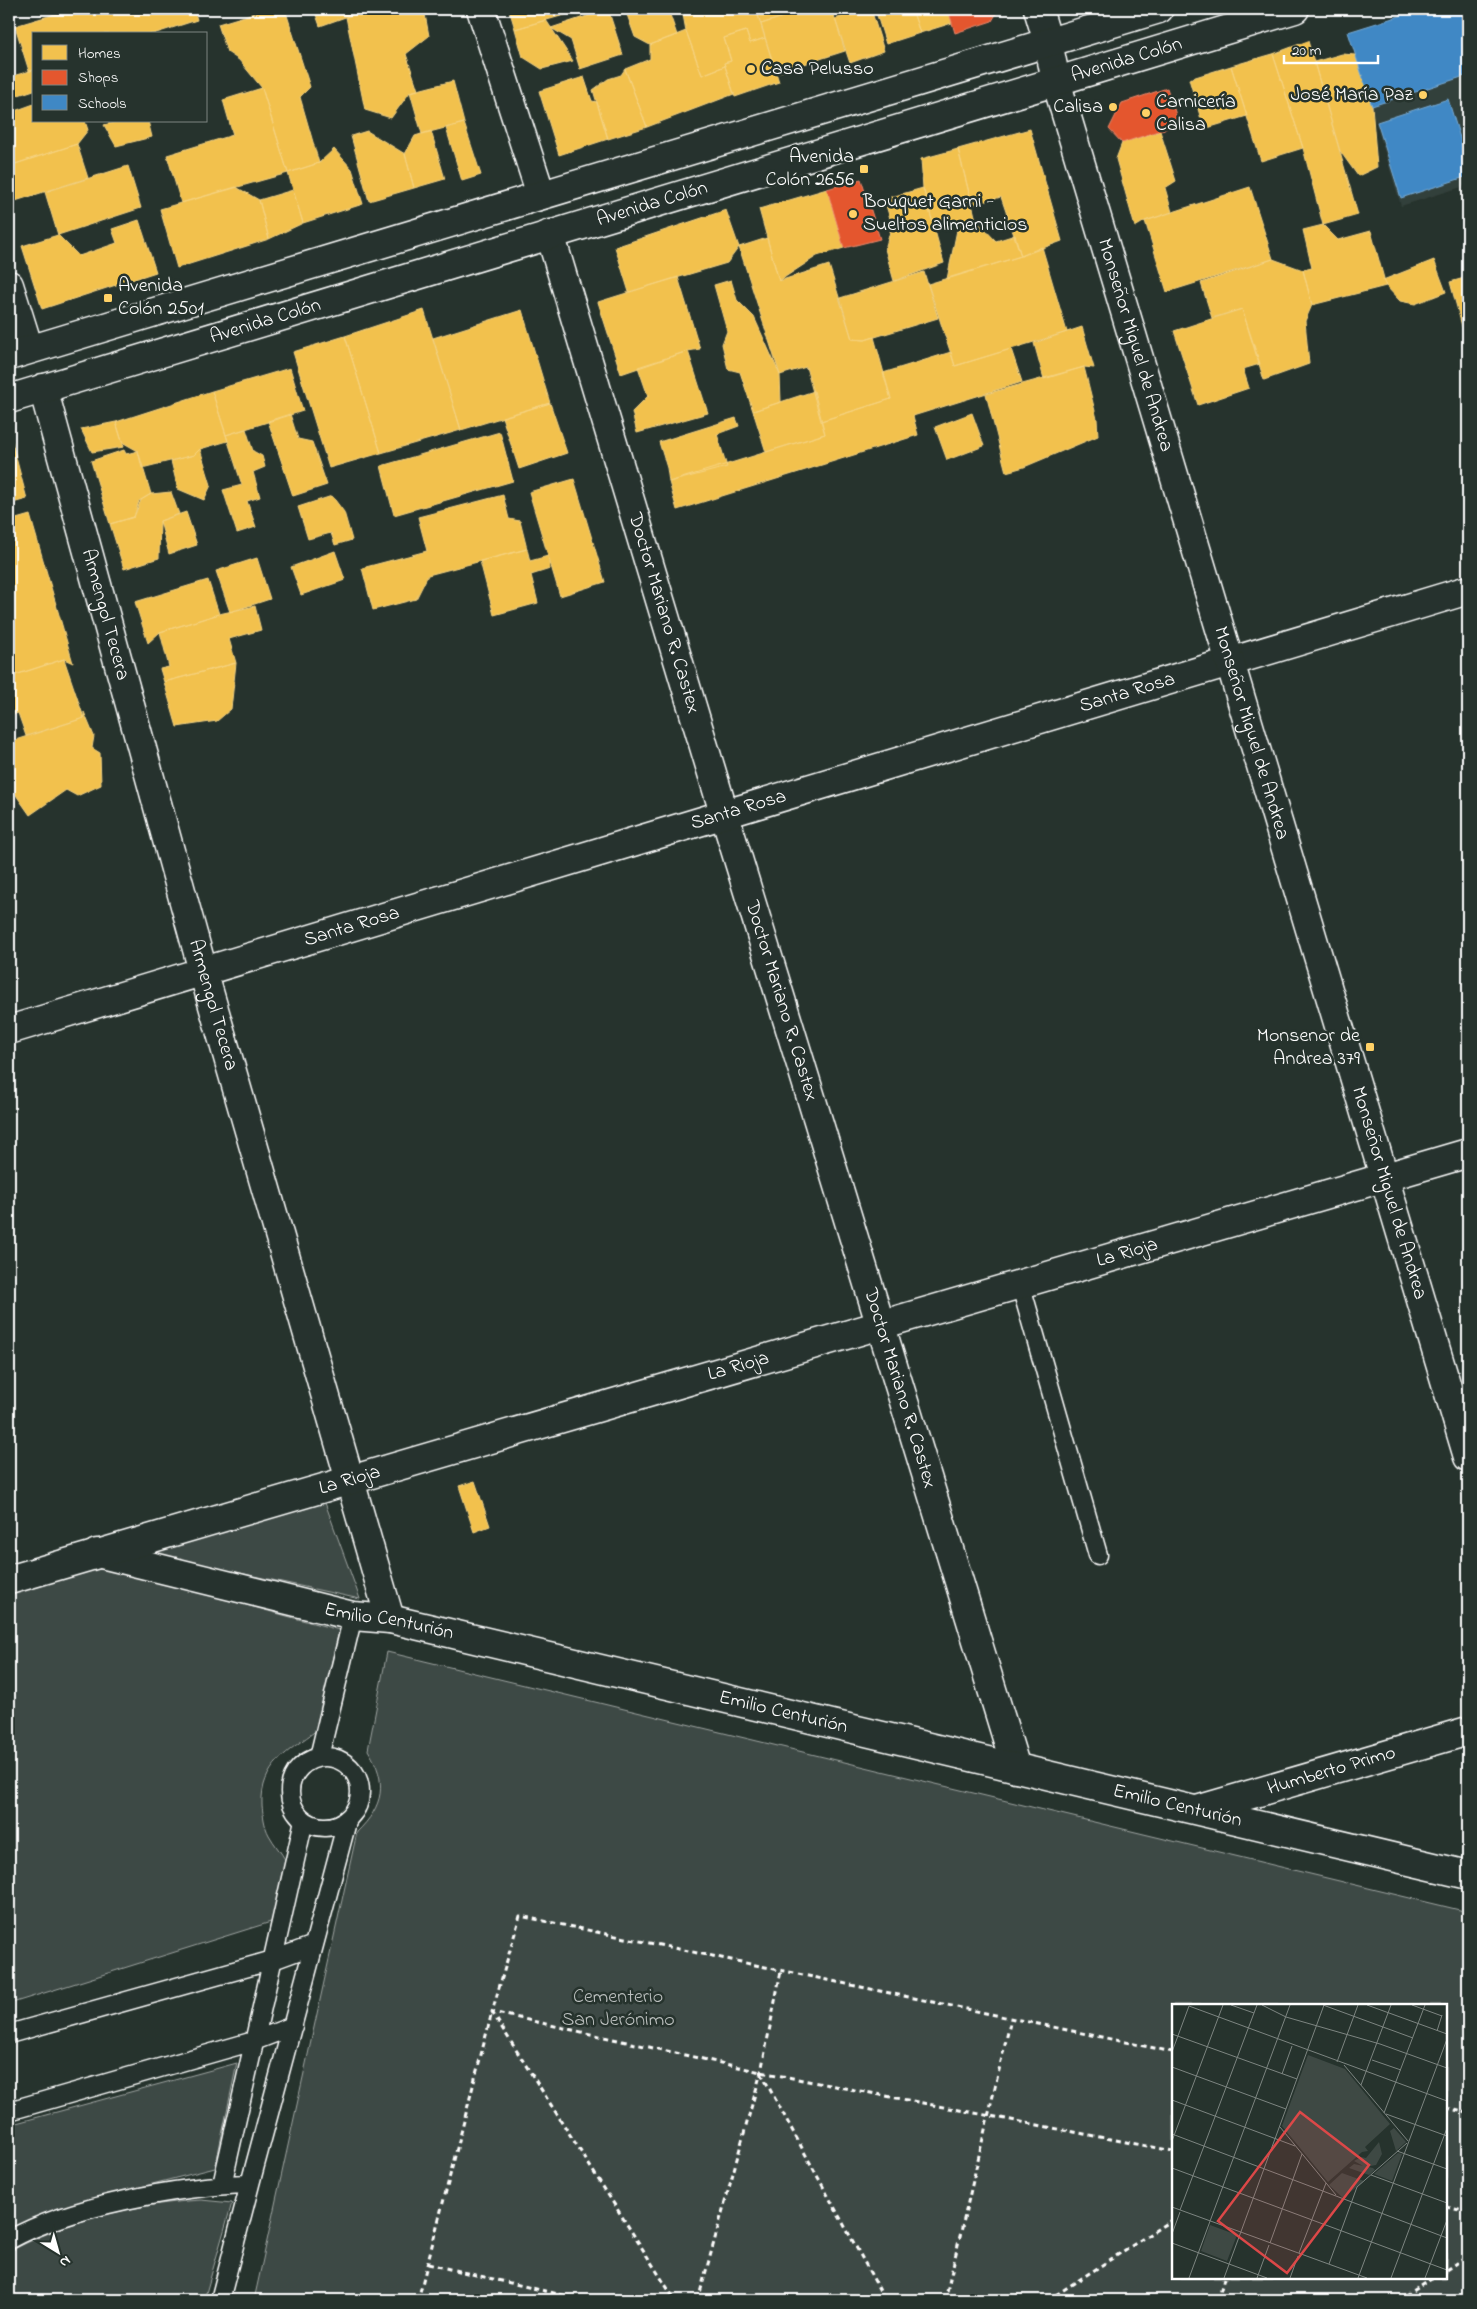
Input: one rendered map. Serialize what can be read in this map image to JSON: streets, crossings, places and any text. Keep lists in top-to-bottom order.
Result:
{
  "streets": {
    "street": [
      "Avenida Colón",
      "Monseñor Miguel de Andrea",
      "Armengol Tecera",
      "Doctor Mariano R. Castex",
      "Santa Rosa",
      "La Rioja",
      "Emilio Centurión",
      "Humberto Primo"
    ]
  },
  "crossings": [
    ["Avenida Colón", "Monseñor Miguel de Andrea"],
    ["Avenida Colón", "Armengol Tecera"],
    ["Avenida Colón", "Doctor Mariano R. Castex"],
    ["Monseñor Miguel de Andrea", "Santa Rosa"],
    ["Monseñor Miguel de Andrea", "La Rioja"],
    ["Armengol Tecera", "Santa Rosa"],
    ["Armengol Tecera", "La Rioja"],
    ["Armengol Tecera", "Emilio Centurión"],
    ["Doctor Mariano R. Castex", "Santa Rosa"],
    ["Doctor Mariano R. Castex", "La Rioja"],
    ["Doctor Mariano R. Castex", "Emilio Centurión"],
    ["La Rioja", "Emilio Centurión"],
    ["Emilio Centurión", "Humberto Primo"]
  ],
  "parks": ["Cementerio San Jerónimo"],
  "places": {
    "other": [
      "Casa Pelusso",
      "José María Paz",
      "Calisa",
      "Carnicería Calisa",
      "Bouquet Garni - Sueltos alimenticios"
    ],
    "transit": ["Avenida Colón 2656", "Avenida Colón 2501", "Monsenor de Andrea 379"]
  },
  "legend": ["Homes", "Shops", "Schools"],
  "scale_bar": "20 m",
  "north": "bottom right"
}
